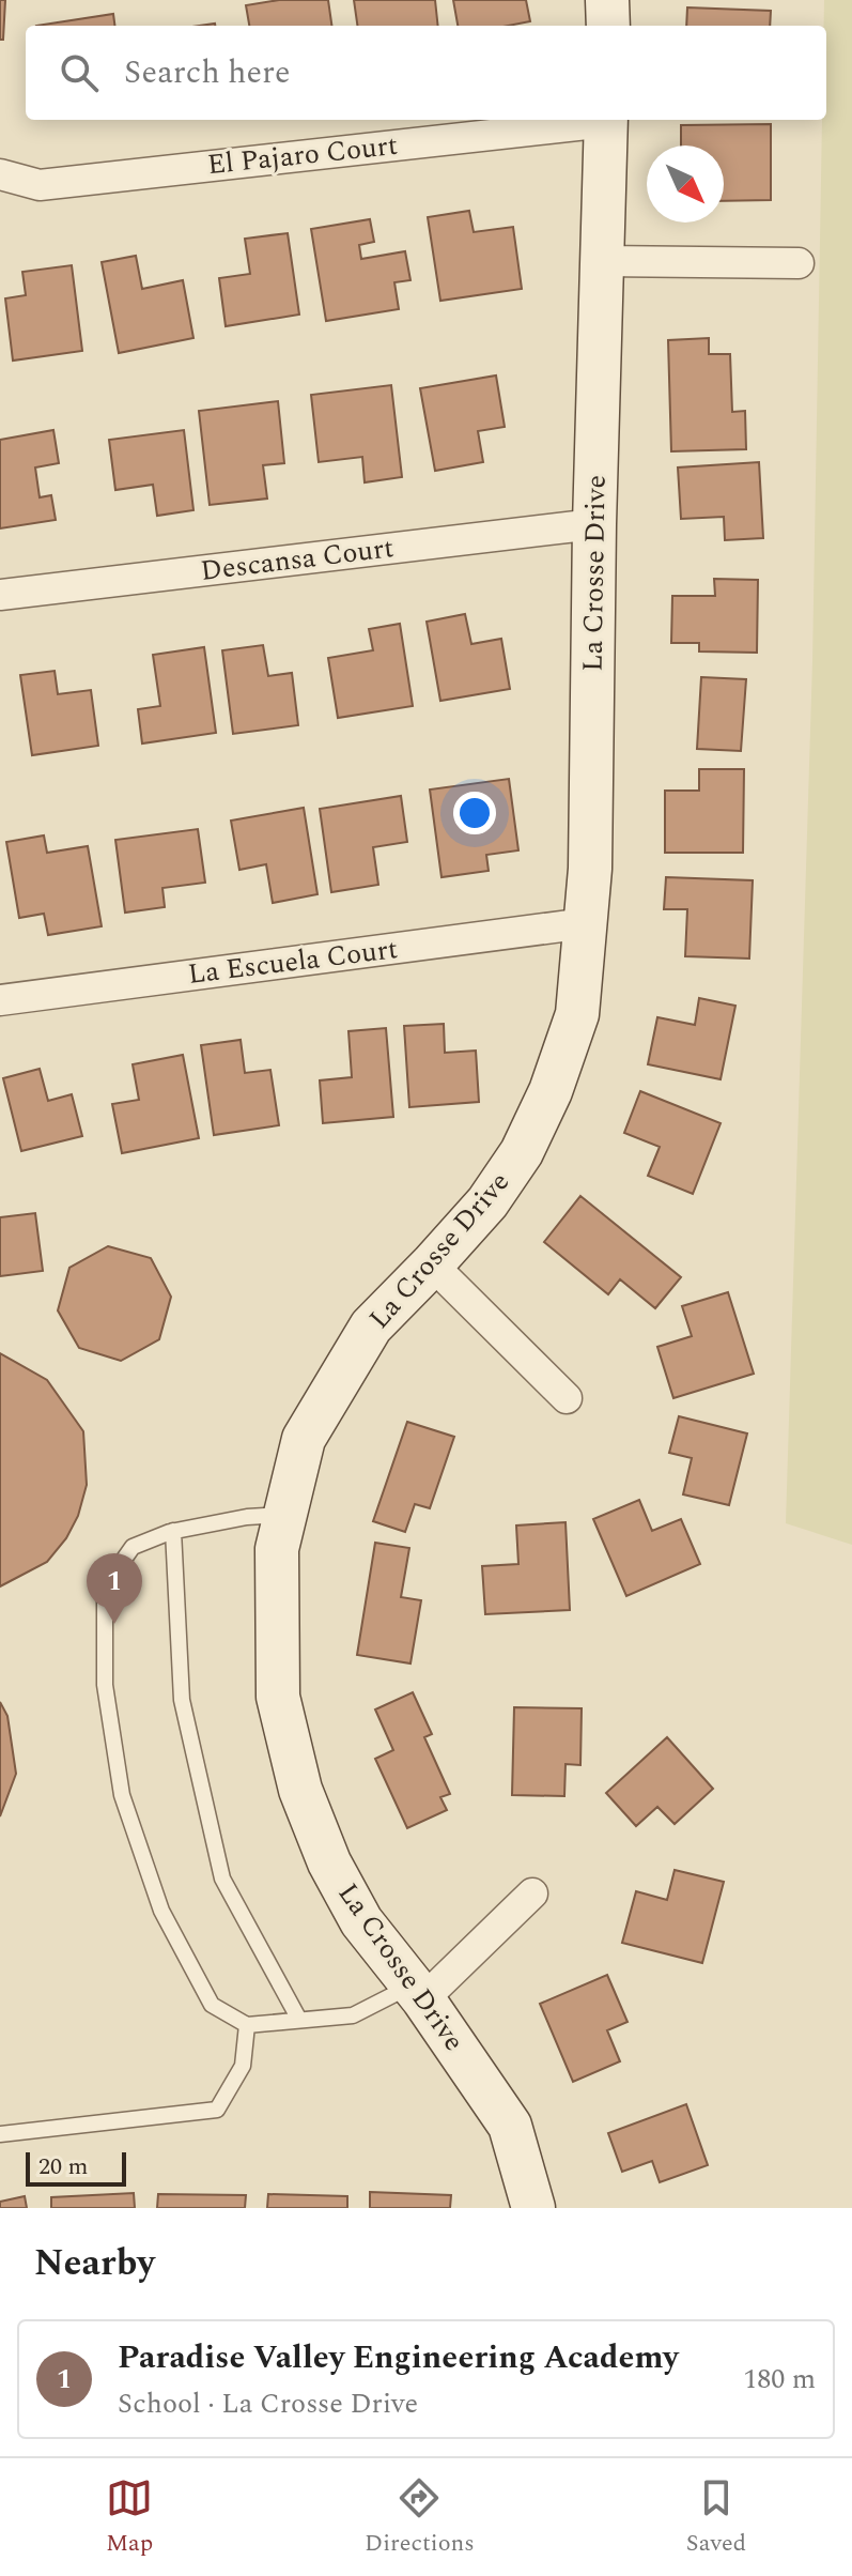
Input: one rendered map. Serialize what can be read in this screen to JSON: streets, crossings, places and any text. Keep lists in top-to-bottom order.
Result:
{
  "streets": {
    "street": [
      "El Pajaro Court",
      "Descansa Court",
      "La Crosse Drive",
      "La Escuela Court"
    ]
  },
  "crossings": [
    ["Descansa Court", "La Crosse Drive"],
    ["La Crosse Drive", "La Escuela Court"]
  ],
  "scale_bar": "20 m",
  "north": "bottom right",
  "page": {
    "search": "Search here",
    "pins": "1",
    "scale": "20 m",
    "heading": "Nearby",
    "list": [
      {
        "mark": "1",
        "name": "Paradise Valley Engineering Academy",
        "note": "School · La Crosse Drive",
        "value": "180 m"
      }
    ],
    "nav": ["Map", "Directions", "Saved"]
  }
}
